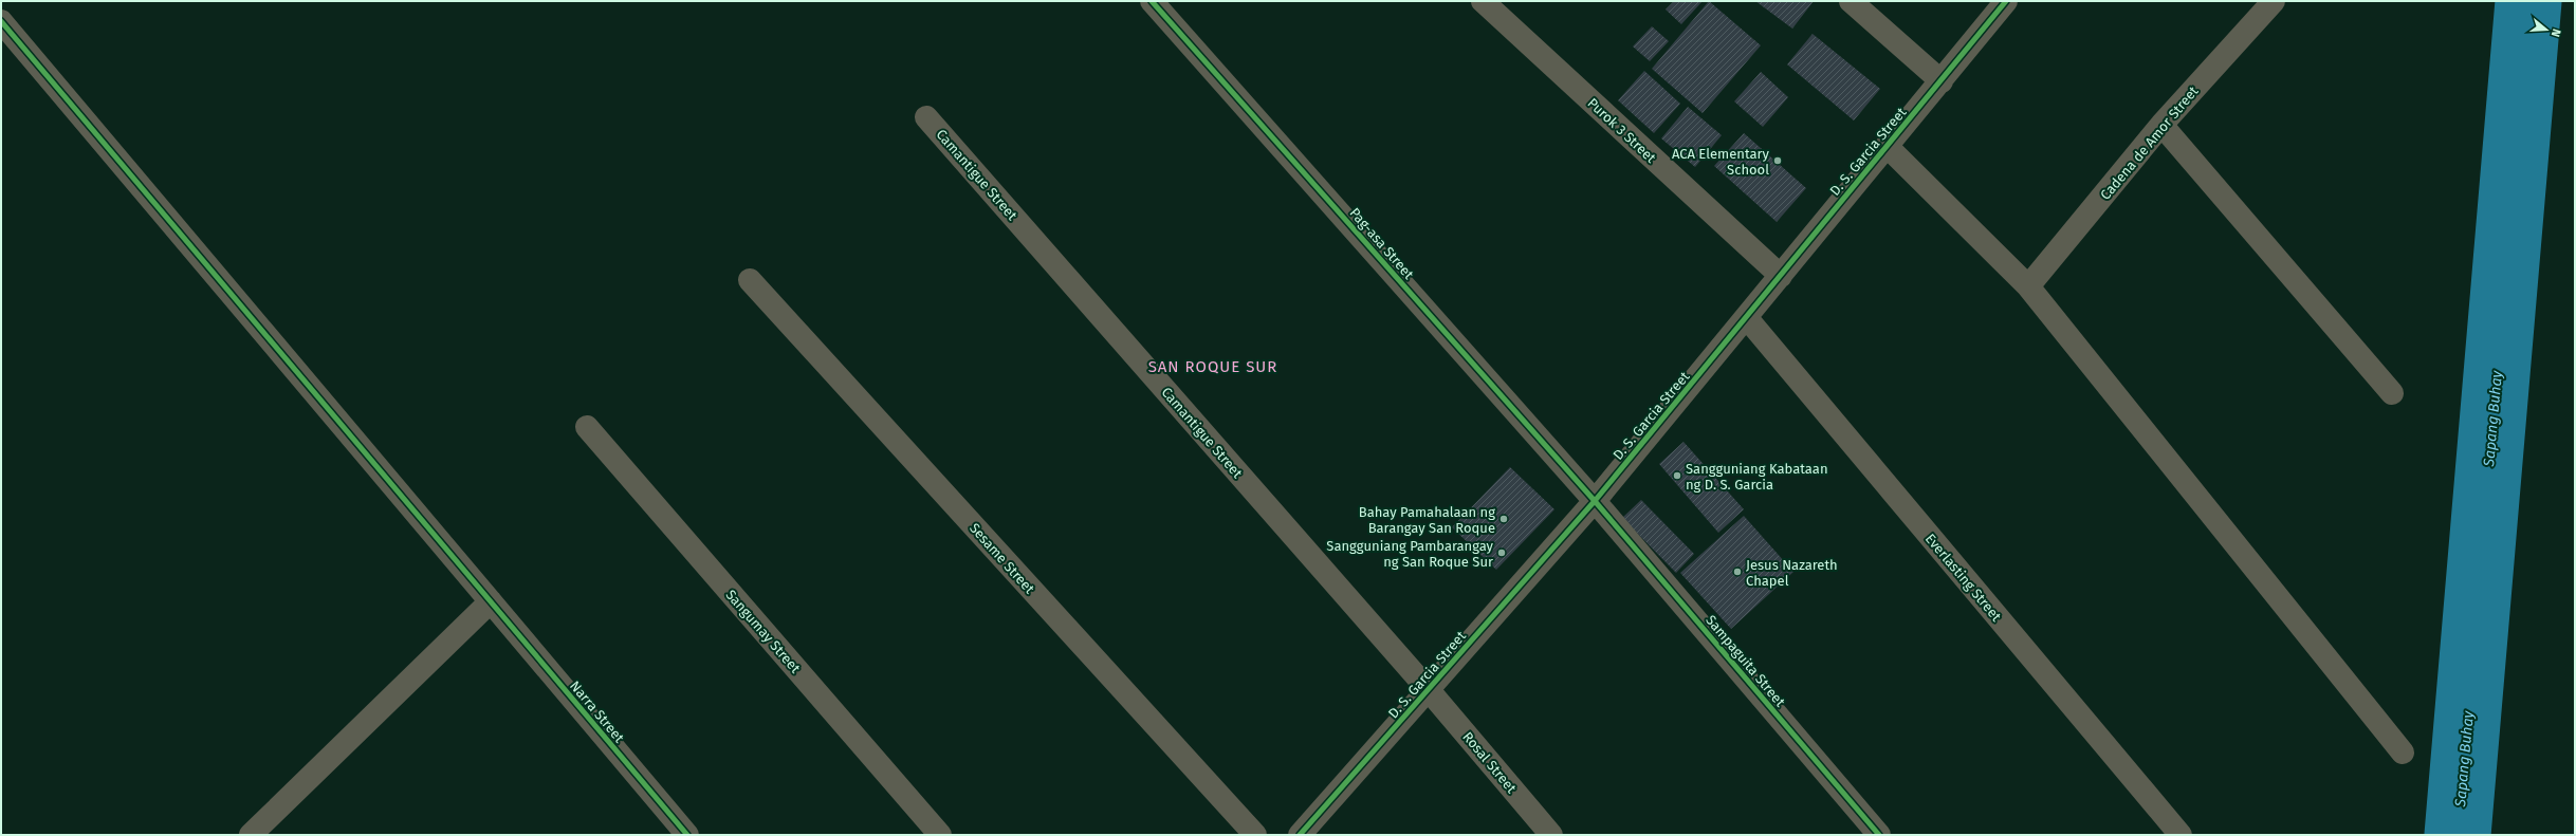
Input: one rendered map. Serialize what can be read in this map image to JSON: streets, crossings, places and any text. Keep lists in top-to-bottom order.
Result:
{
  "streets": {
    "street": [
      "Purok 3 Street",
      "Cadena de Amor Street",
      "D. S. Garcia Street",
      "Camantigue Street",
      "Pag-asa Street",
      "Sesame Street",
      "Everlasting Street",
      "Sangumay Street",
      "Sampaguita Street",
      "Narra Street",
      "Rosal Street"
    ]
  },
  "crossings": [
    ["Purok 3 Street", "D. S. Garcia Street"],
    ["D. S. Garcia Street", "Camantigue Street"],
    ["D. S. Garcia Street", "Pag-asa Street"],
    ["D. S. Garcia Street", "Everlasting Street"],
    ["D. S. Garcia Street", "Sampaguita Street"],
    ["D. S. Garcia Street", "Rosal Street"],
    ["Camantigue Street", "Rosal Street"],
    ["Pag-asa Street", "Sampaguita Street"]
  ],
  "districts": ["SAN ROQUE SUR"],
  "water": ["Sapang Buhay"],
  "places": [
    "ACA Elementary School",
    "Sangguniang Kabataan ng D. S. Garcia",
    "Bahay Pamahalaan ng Barangay San Roque",
    "Sangguniang Pambarangay ng San Roque Sur",
    "Jesus Nazareth Chapel"
  ],
  "north": "right"
}
